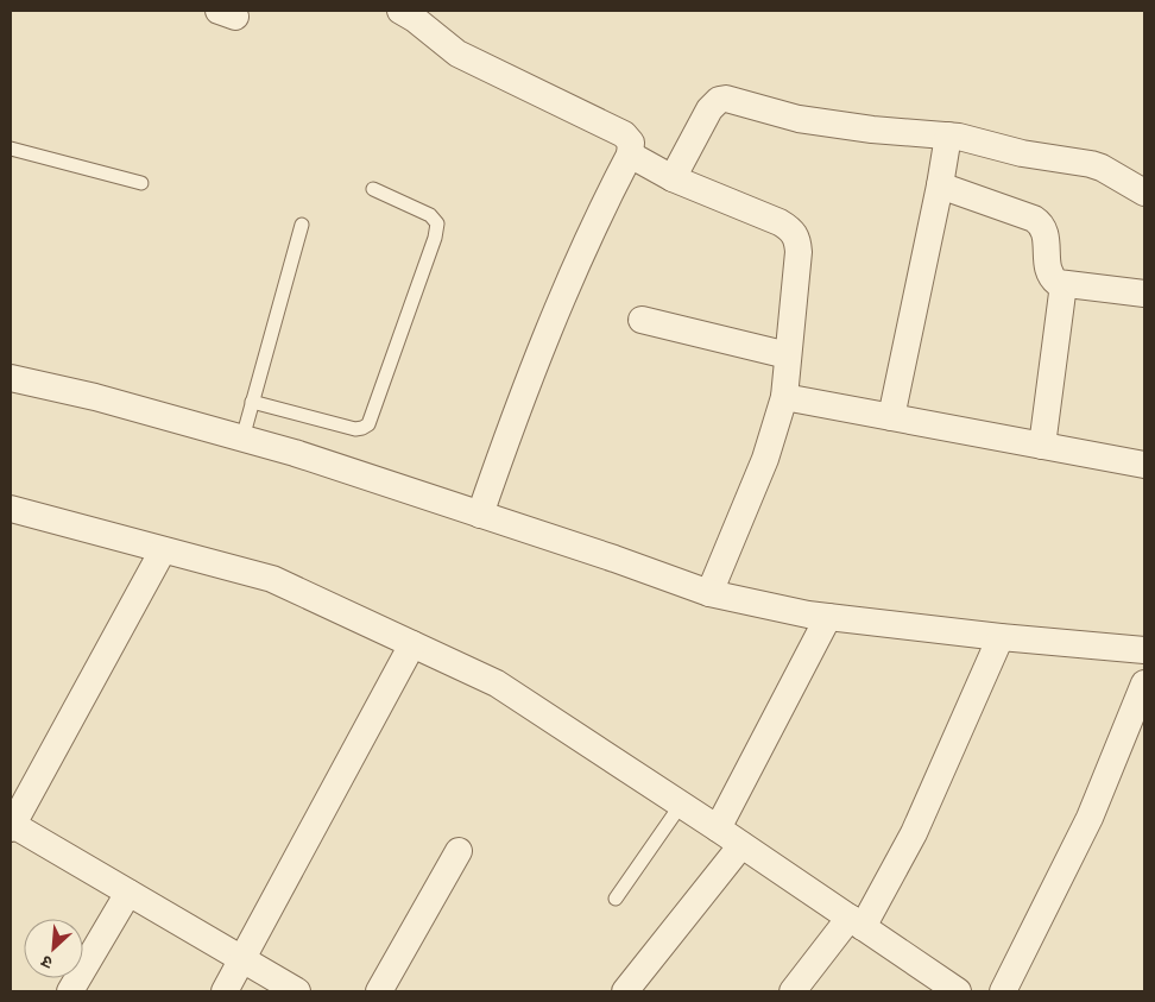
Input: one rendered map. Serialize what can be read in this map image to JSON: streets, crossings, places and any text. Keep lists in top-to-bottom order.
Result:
{
  "north": "bottom left"
}
